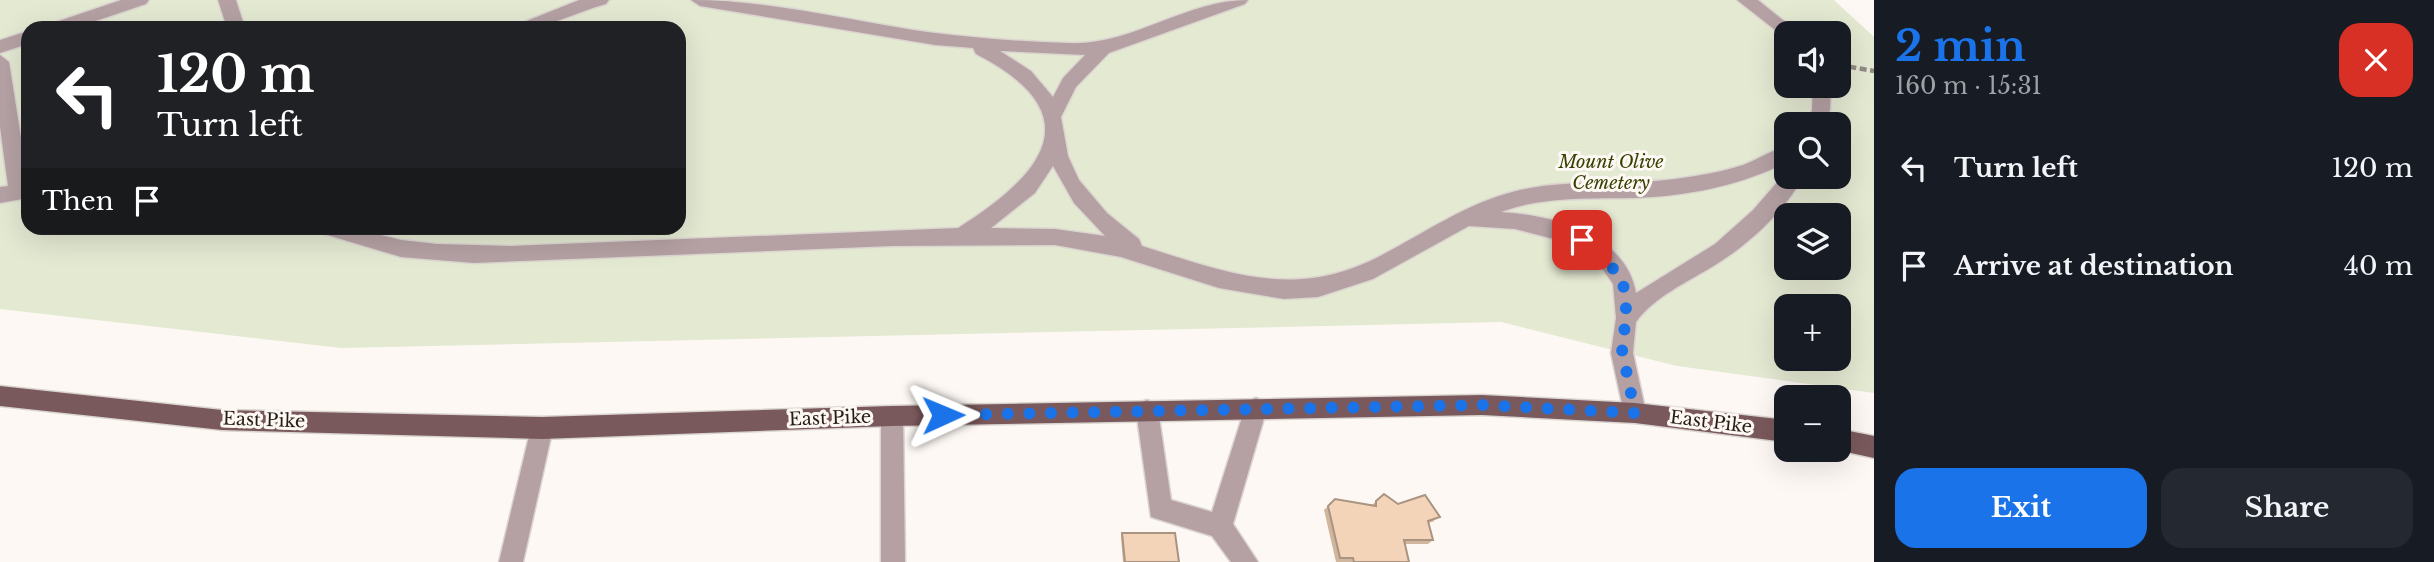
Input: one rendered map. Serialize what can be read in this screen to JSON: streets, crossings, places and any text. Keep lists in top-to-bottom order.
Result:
{
  "streets": {
    "main road": ["East Pike"]
  },
  "parks": ["Mount Olive Cemetery"],
  "page": {
    "heading": ["2 min", "160 m · 15:31"],
    "map_buttons": ["+", "−"],
    "turn": ["120 m", "Turn left"],
    "list": [
      {
        "name": "Turn left",
        "value": "120 m"
      },
      {
        "name": "Arrive at destination",
        "value": "40 m"
      }
    ],
    "then": "Then",
    "buttons": ["Exit", "Share"]
  }
}
